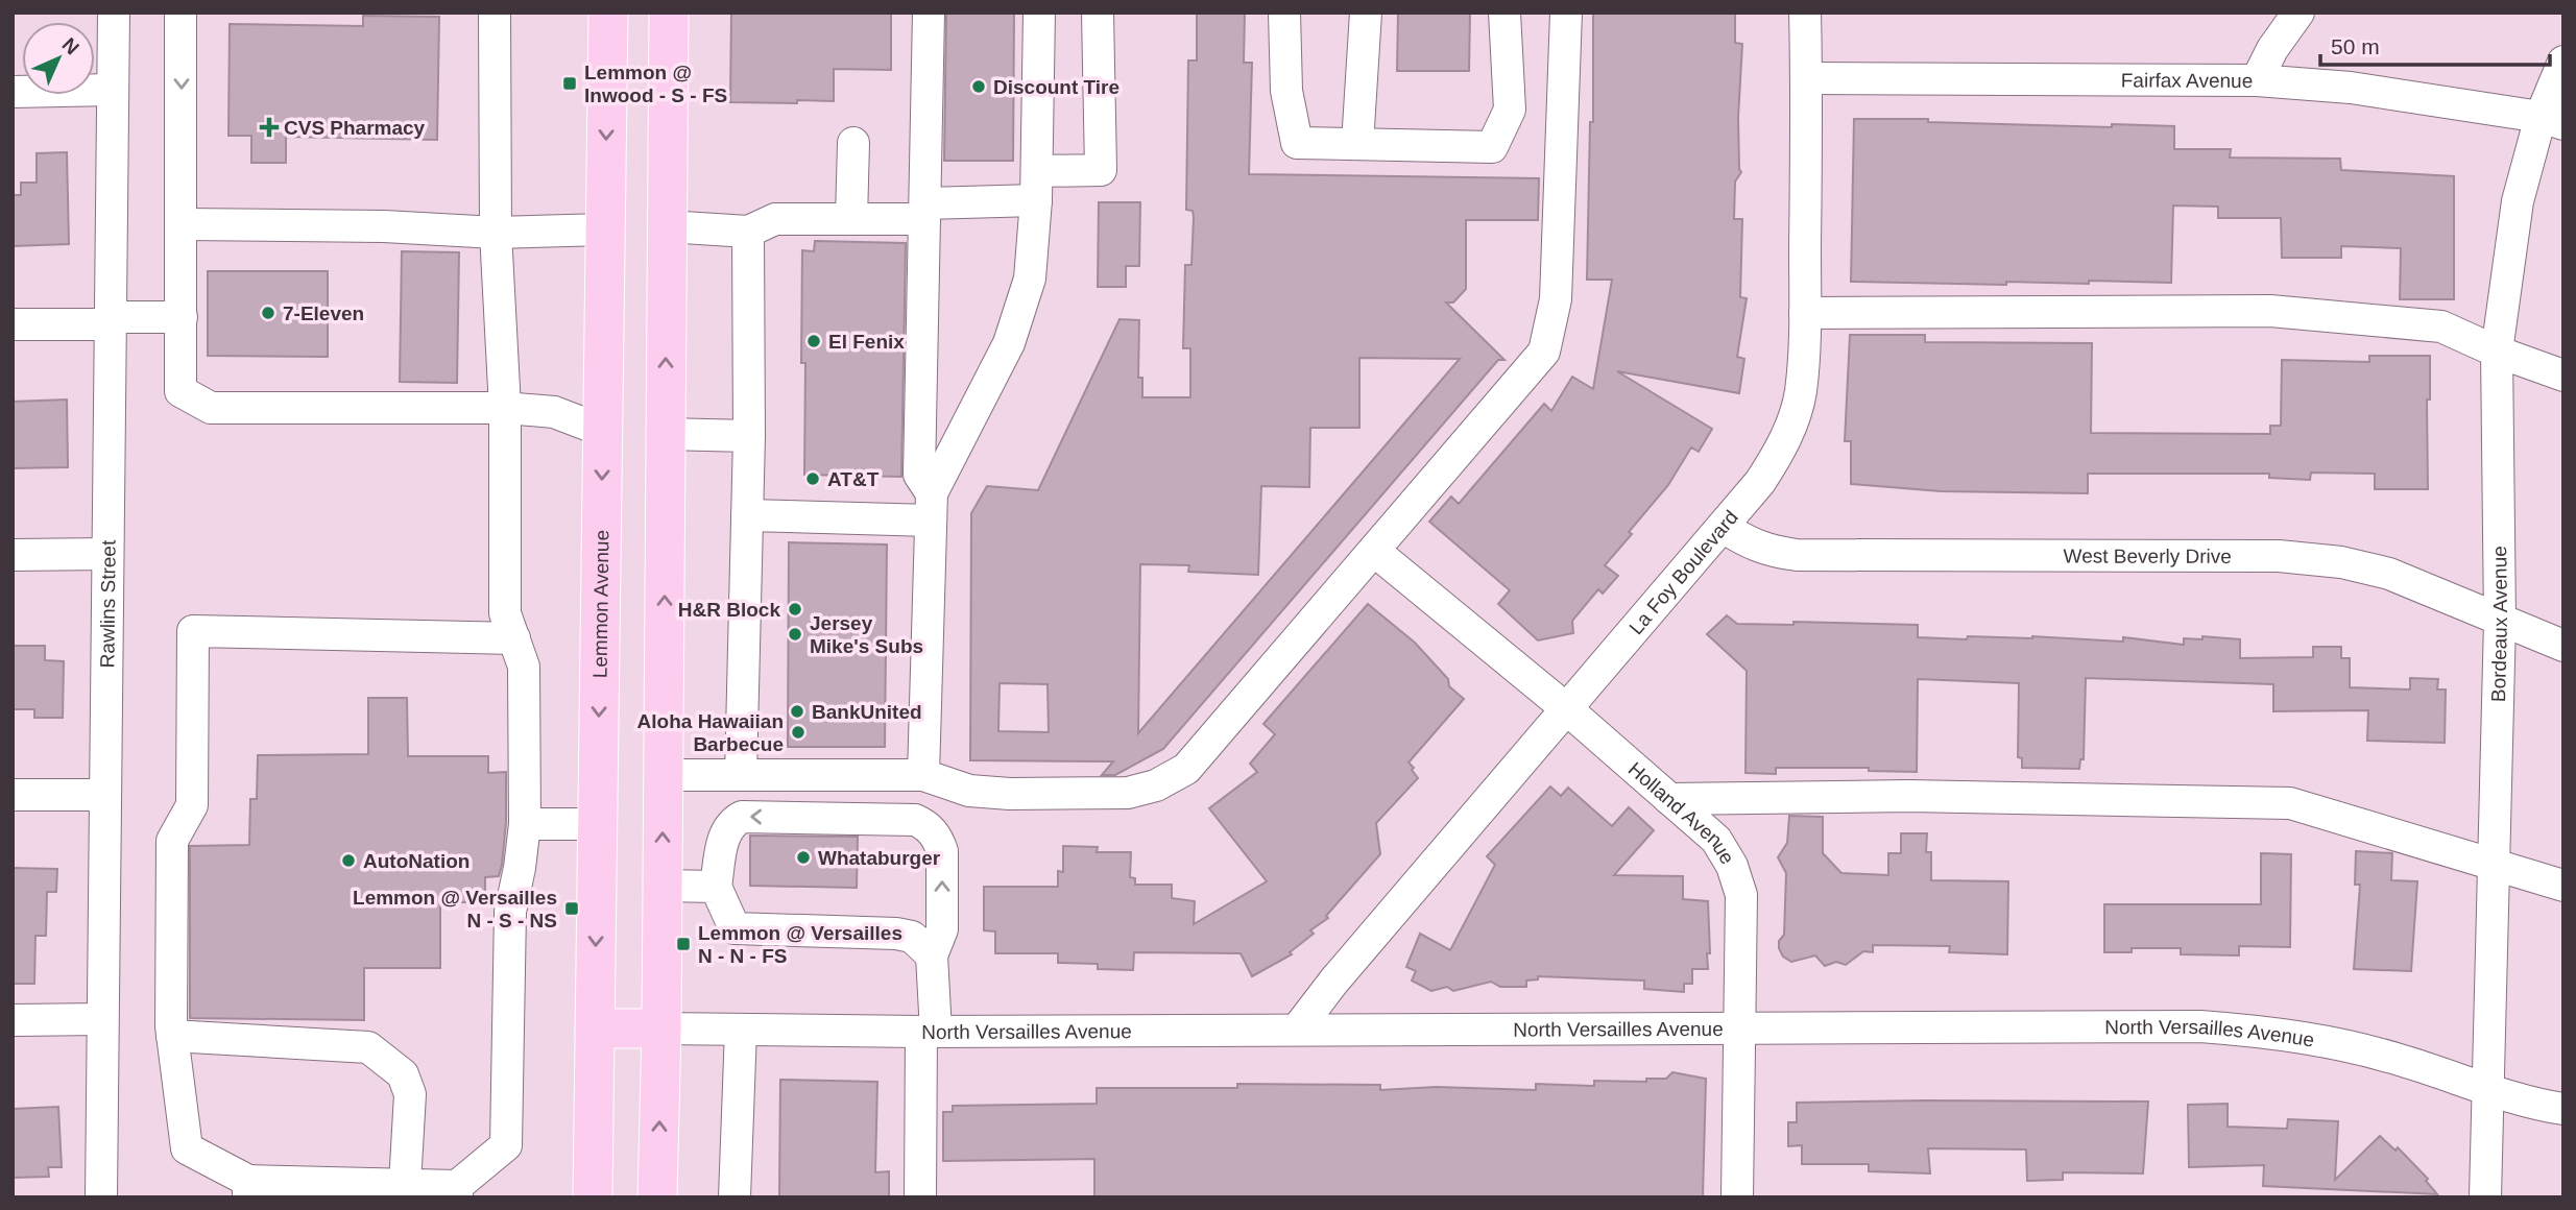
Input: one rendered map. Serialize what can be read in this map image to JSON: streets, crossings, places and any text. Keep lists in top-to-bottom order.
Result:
{
  "streets": {
    "main road": ["Lemmon Avenue"],
    "street": [
      "Fairfax Avenue",
      "West Beverly Drive",
      "La Foy Boulevard",
      "Rawlins Street",
      "Bordeaux Avenue",
      "Holland Avenue",
      "North Versailles Avenue"
    ]
  },
  "crossings": [
    ["Fairfax Avenue", "La Foy Boulevard"],
    ["Fairfax Avenue", "Bordeaux Avenue"],
    ["West Beverly Drive", "La Foy Boulevard"],
    ["West Beverly Drive", "Bordeaux Avenue"],
    ["La Foy Boulevard", "Holland Avenue"],
    ["La Foy Boulevard", "North Versailles Avenue"],
    ["Bordeaux Avenue", "North Versailles Avenue"],
    ["Holland Avenue", "North Versailles Avenue"]
  ],
  "places": {
    "transit": ["Lemmon @ Inwood - S - FS", "Lemmon @ Versailles N - S - NS", "Lemmon @ Versailles N - N - FS"],
    "other": [
      "Discount Tire",
      "7-Eleven",
      "El Fenix",
      "AT&T",
      "H&R Block",
      "Jersey Mike's Subs",
      "BankUnited",
      "Aloha Hawaiian Barbecue",
      "Whataburger",
      "AutoNation"
    ],
    "health": ["CVS Pharmacy"]
  },
  "scale_bar": "50 m",
  "north": "top right"
}
